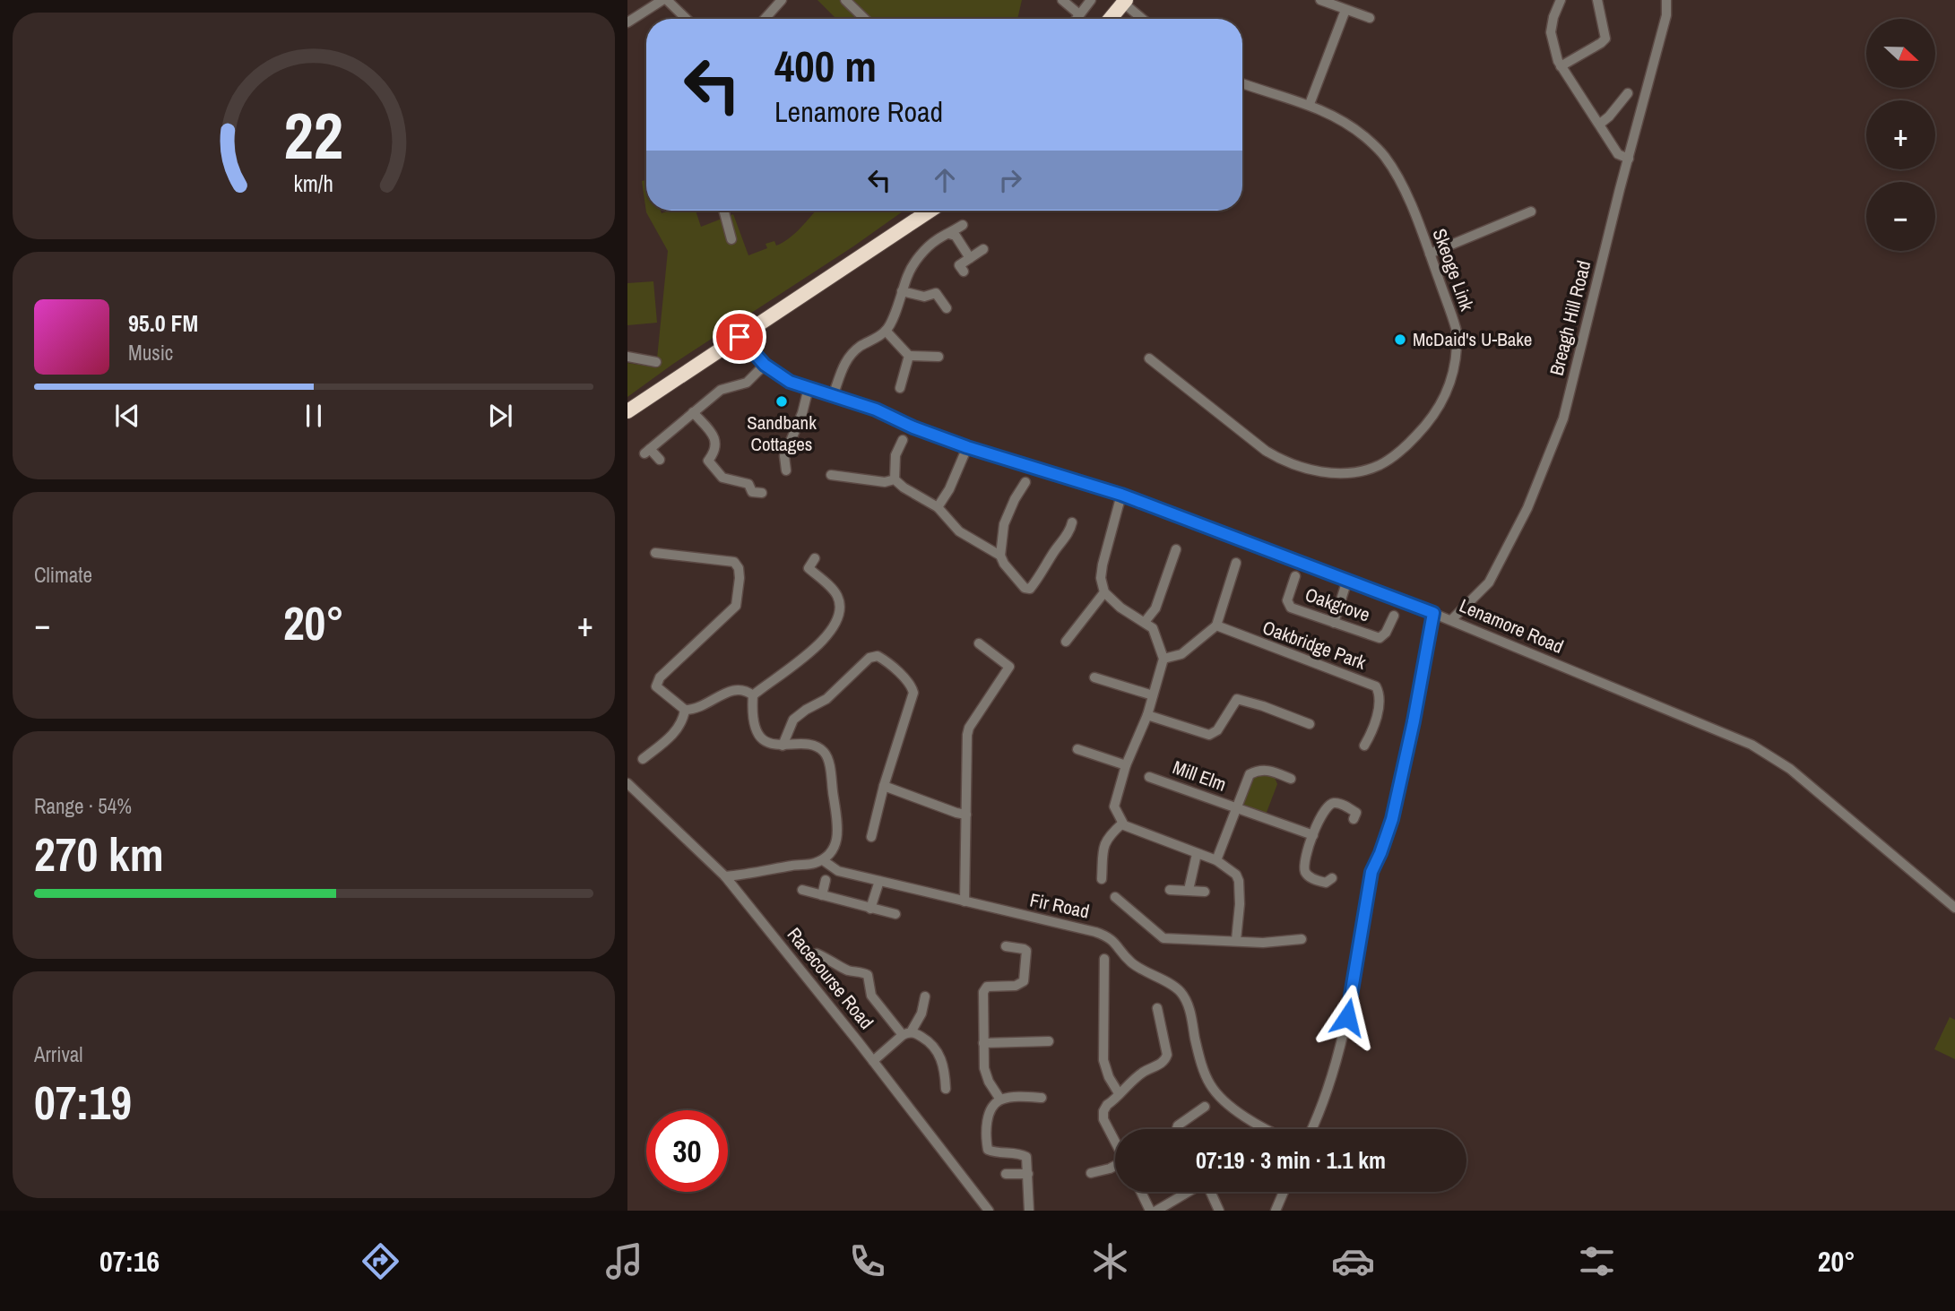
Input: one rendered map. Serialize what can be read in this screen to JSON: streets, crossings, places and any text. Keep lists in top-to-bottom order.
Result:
{
  "streets": {
    "street": [
      "Skeoge Link",
      "Breagh Hill Road",
      "Oakgrove",
      "Lenamore Road",
      "Oakbridge Park",
      "Mill Elm",
      "Fir Road",
      "Racecourse Road"
    ]
  },
  "crossings": [
    ["Breagh Hill Road", "Lenamore Road"]
  ],
  "places": ["McDaid's U-Bake", "Sandbank Cottages"],
  "north": "right",
  "page": {
    "map_buttons": ["+", "−"],
    "turn": ["400 m", "Lenamore Road"],
    "song": ["95.0 FM", "Music"],
    "tile": [
      "Climate",
      ["Range · 54%", "270 km"],
      ["Arrival", "07:19"]
    ],
    "heat": ["−", "20°", "+"],
    "limit": "30",
    "trip": "07:19 · 3 min · 1.1 km",
    "tabs": ["07:16", "20°"],
    "gauge": ["22", "km/h"]
  }
}
